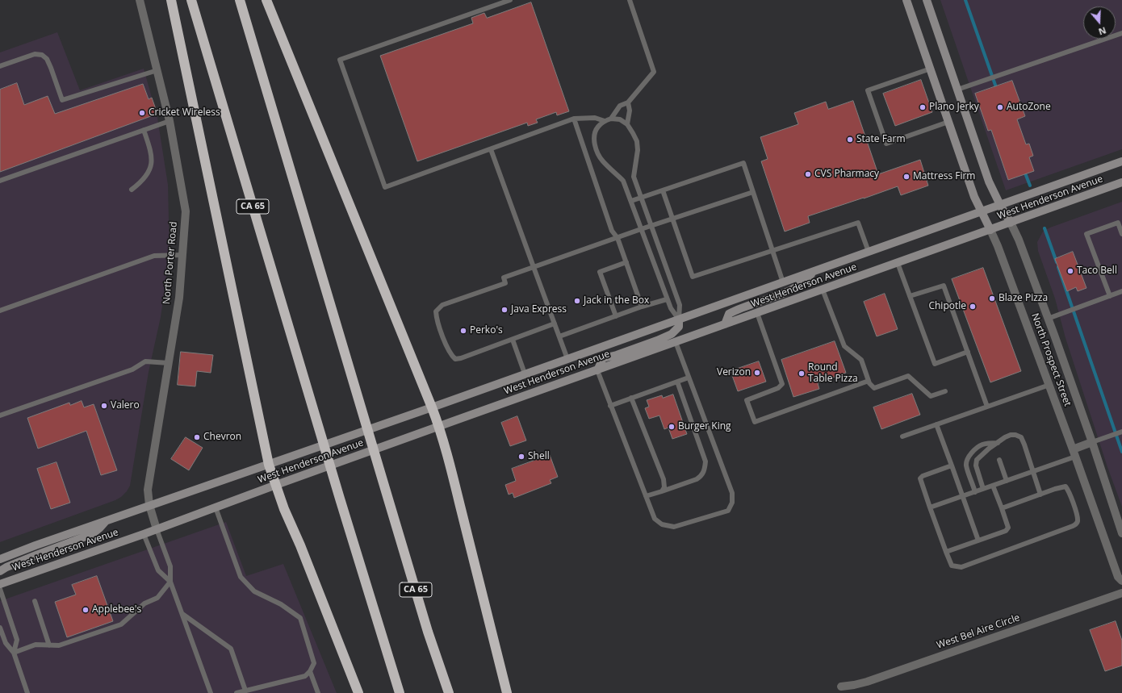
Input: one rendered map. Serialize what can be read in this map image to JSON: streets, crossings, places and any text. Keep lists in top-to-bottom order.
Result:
{
  "streets": {
    "highway": ["CA 65"],
    "main road": ["West Henderson Avenue", "North Prospect Street"],
    "street": ["North Porter Road", "West Bel Aire Circle"]
  },
  "crossings": [
    ["West Henderson Avenue", "North Porter Road"],
    ["West Henderson Avenue", "North Prospect Street"]
  ],
  "places": [
    "Plano Jerky",
    "AutoZone",
    "Cricket Wireless",
    "State Farm",
    "CVS Pharmacy",
    "Mattress Firm",
    "Taco Bell",
    "Blaze Pizza",
    "Jack in the Box",
    "Chipotle",
    "Java Express",
    "Perko's",
    "Verizon",
    "Round Table Pizza",
    "Valero",
    "Burger King",
    "Chevron",
    "Shell",
    "Applebee's"
  ],
  "north": "bottom"
}
